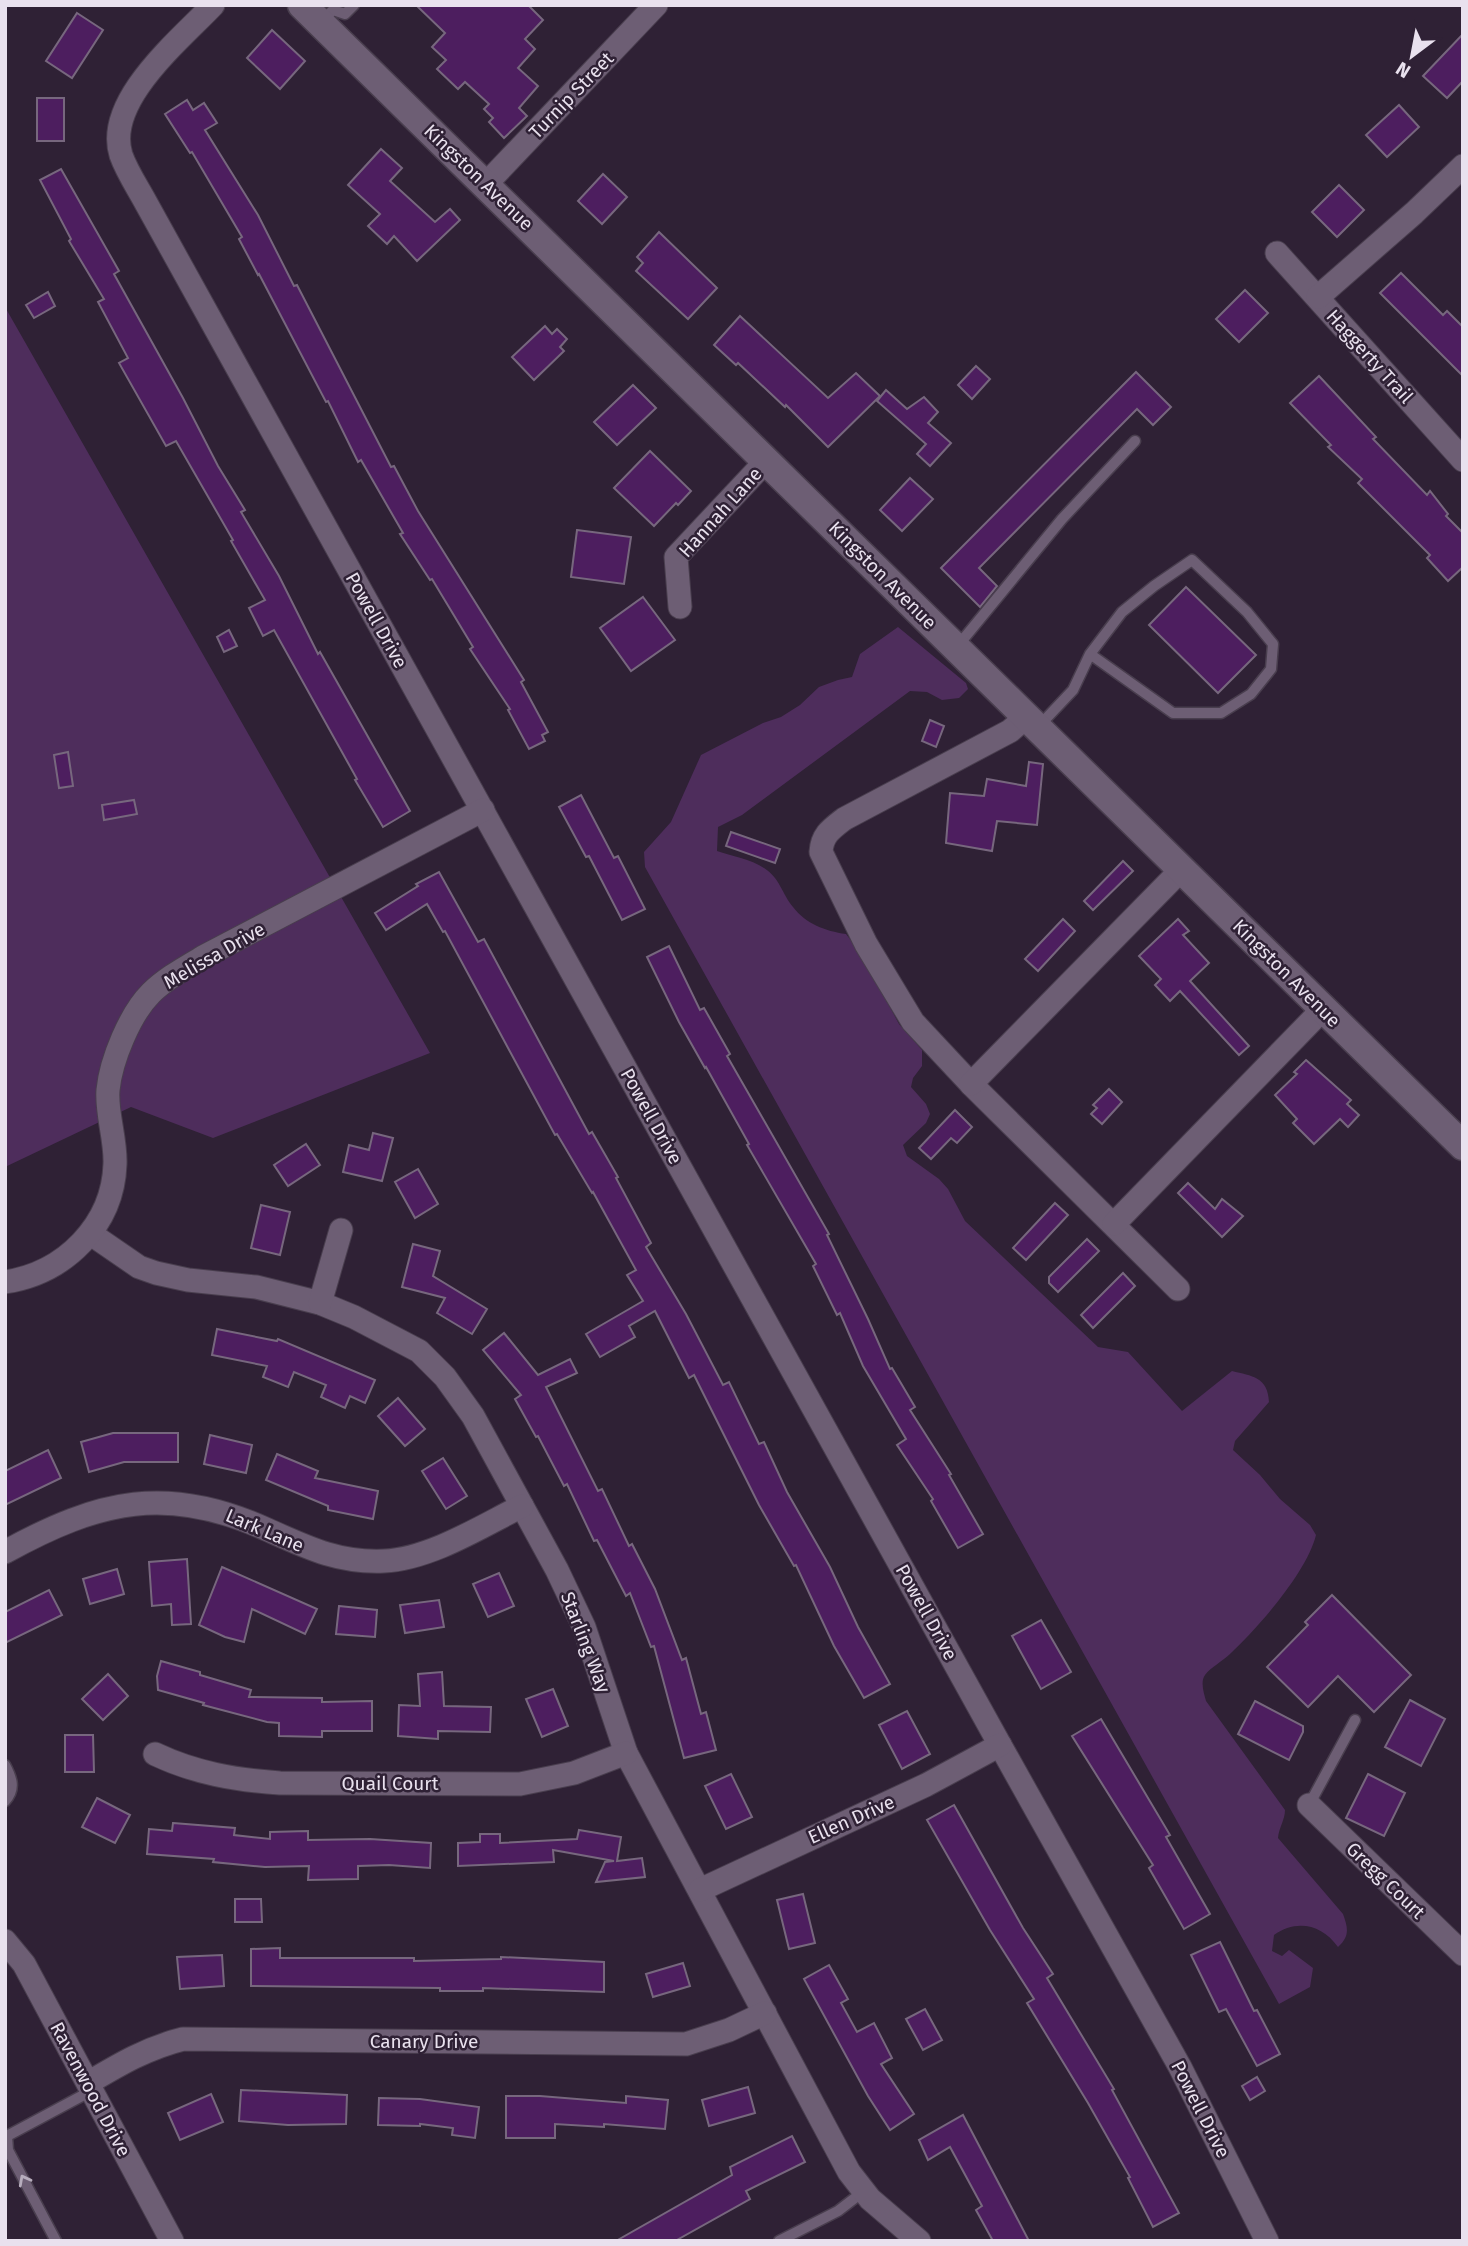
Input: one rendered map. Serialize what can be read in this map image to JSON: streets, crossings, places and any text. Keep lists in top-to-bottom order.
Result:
{
  "streets": {
    "street": [
      "Turnip Street",
      "Kingston Avenue",
      "Haggerty Trail",
      "Hannah Lane",
      "Powell Drive",
      "Melissa Drive",
      "Lark Lane",
      "Starling Way",
      "Quail Court",
      "Ellen Drive",
      "Gregg Court",
      "Canary Drive",
      "Ravenwood Drive"
    ]
  },
  "crossings": [
    ["Turnip Street", "Kingston Avenue"],
    ["Kingston Avenue", "Hannah Lane"],
    ["Powell Drive", "Melissa Drive"],
    ["Powell Drive", "Ellen Drive"],
    ["Melissa Drive", "Starling Way"],
    ["Lark Lane", "Starling Way"],
    ["Starling Way", "Quail Court"],
    ["Starling Way", "Ellen Drive"],
    ["Starling Way", "Canary Drive"],
    ["Canary Drive", "Ravenwood Drive"]
  ],
  "north": "bottom left"
}
